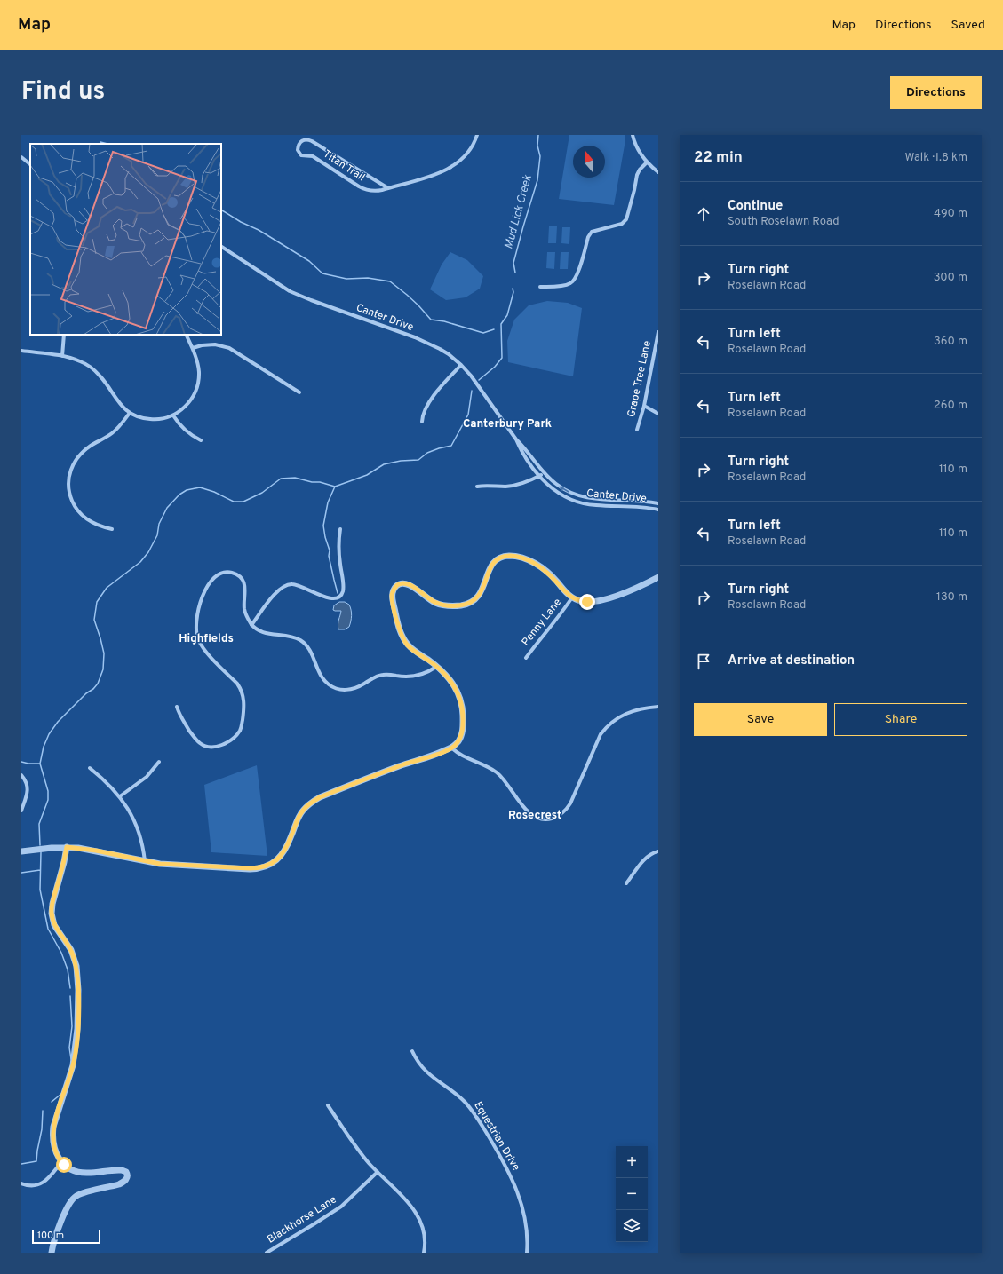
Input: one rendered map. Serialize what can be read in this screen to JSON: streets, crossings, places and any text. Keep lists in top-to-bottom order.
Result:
{
  "streets": {
    "street": [
      "Titan Trail",
      "Canter Drive",
      "Grape Tree Lane",
      "Penny Lane",
      "Equestrian Drive",
      "Blackhorse Lane"
    ]
  },
  "districts": ["Canterbury Park", "Highfields", "Rosecrest"],
  "water": ["Mud Lick Creek"],
  "scale_bar": "100 m",
  "north": "top",
  "page": {
    "header": "Map",
    "nav": ["Map", "Directions", "Saved"],
    "title": "Find us",
    "buttons": [
      "Directions",
      ["Save", "Share"]
    ],
    "heading": ["22 min", "Walk · 1.8 km"],
    "list": [
      ["Continue", "South Roselawn Road", "490 m"],
      ["Turn right", "Roselawn Road", "300 m"],
      ["Turn left", "Roselawn Road", "360 m"],
      ["Turn left", "Roselawn Road", "260 m"],
      ["Turn right", "Roselawn Road", "110 m"],
      ["Turn left", "Roselawn Road", "110 m"],
      ["Turn right", "Roselawn Road", "130 m"],
      "Arrive at destination"
    ],
    "map_buttons": ["+", "−"],
    "scale": "100 m"
  }
}
